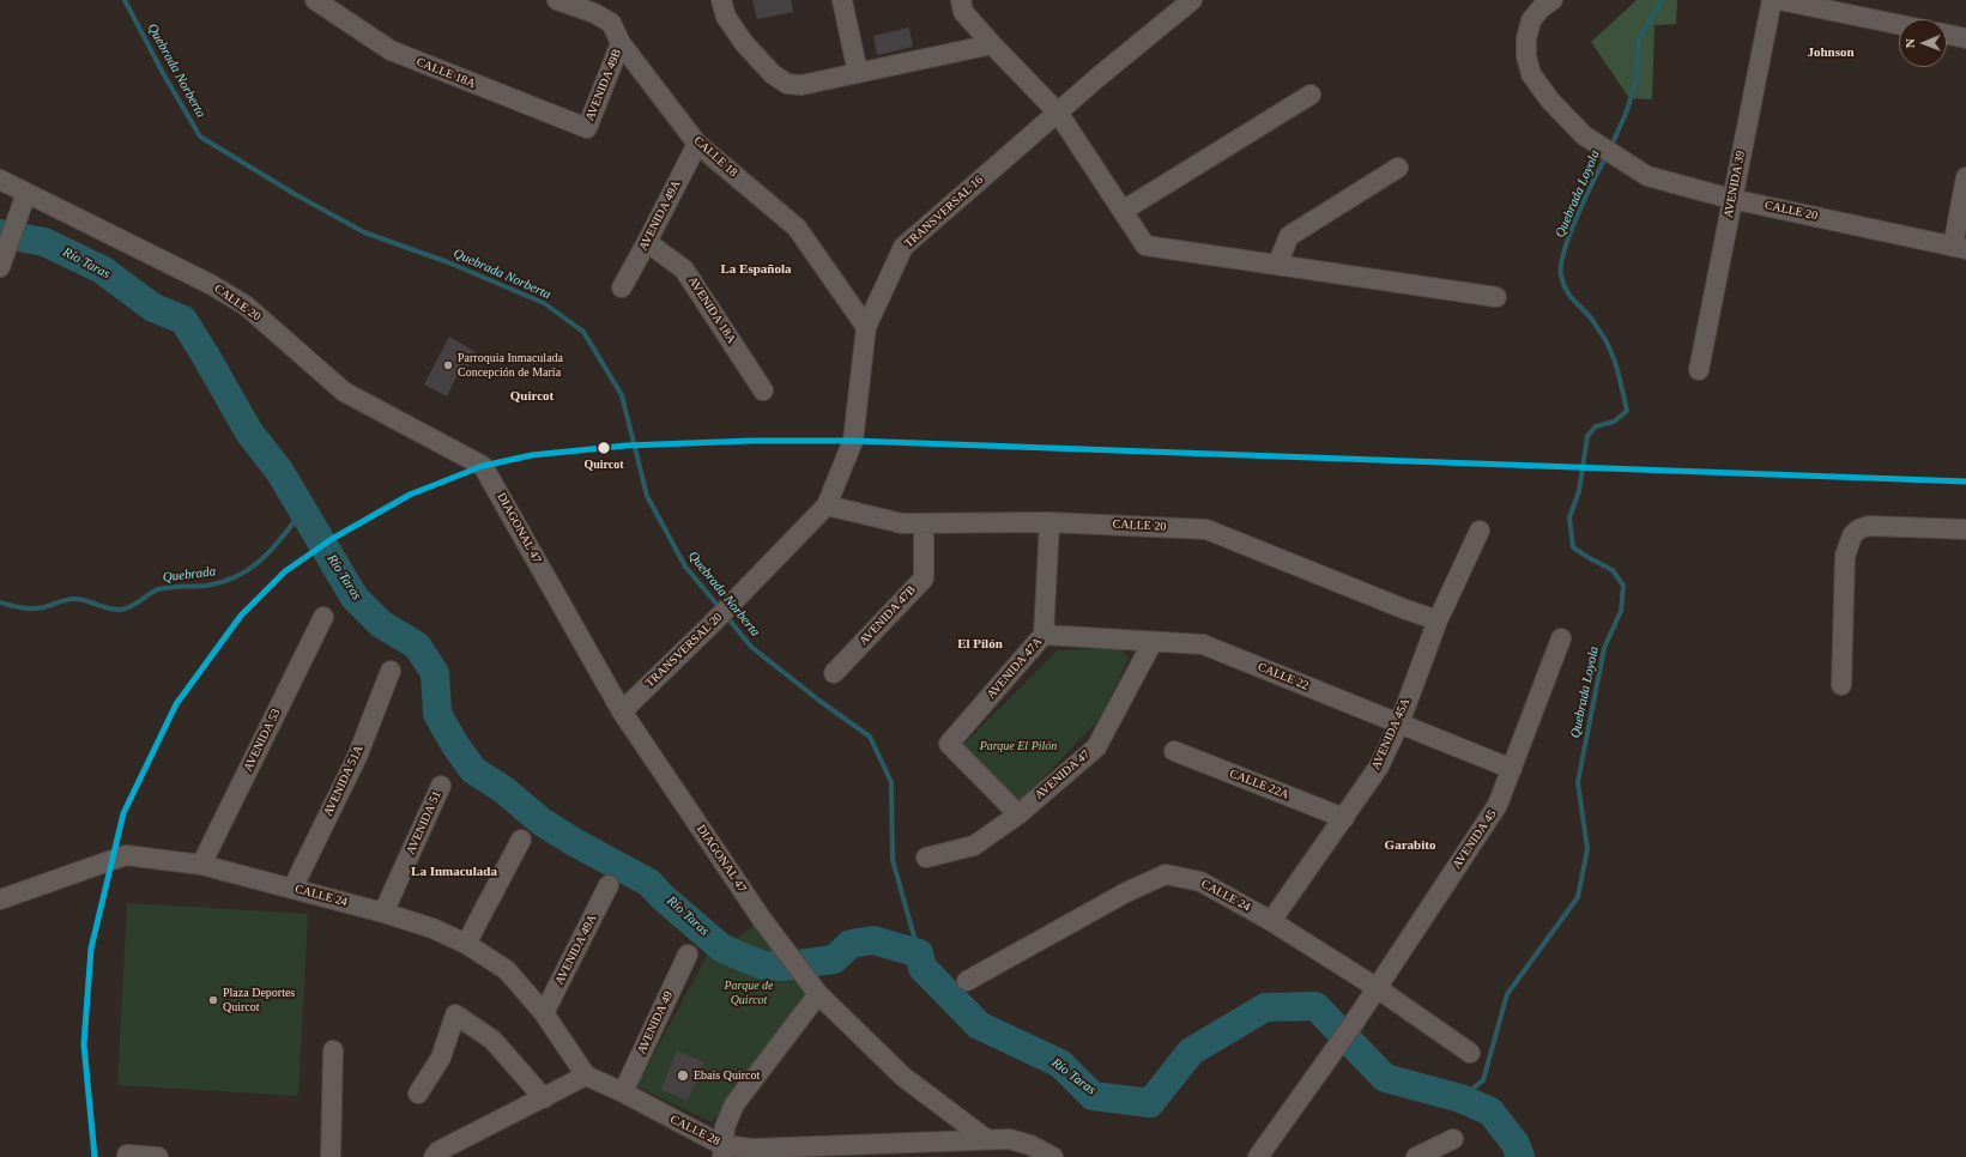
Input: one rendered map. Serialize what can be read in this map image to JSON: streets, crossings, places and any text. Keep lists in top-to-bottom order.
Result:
{
  "streets": {
    "street": [
      "CALLE 18A",
      "AVENIDA 49B",
      "CALLE 18",
      "AVENIDA 39",
      "CALLE 20",
      "TRANSVERSAL 16",
      "AVENIDA 49A",
      "AVENIDA 18A",
      "DIAGONAL 47",
      "AVENIDA 47B",
      "TRANSVERSAL 20",
      "AVENIDA 47A",
      "CALLE 22",
      "AVENIDA 45A",
      "AVENIDA 53",
      "AVENIDA 47",
      "AVENIDA 51A",
      "CALLE 22A",
      "AVENIDA 51",
      "AVENIDA 45",
      "CALLE 24",
      "AVENIDA 49",
      "CALLE 28"
    ]
  },
  "crossings": [
    ["CALLE 18A", "AVENIDA 49B"],
    ["AVENIDA 49B", "CALLE 18"],
    ["CALLE 18", "TRANSVERSAL 16"],
    ["CALLE 18", "AVENIDA 49A"],
    ["AVENIDA 39", "CALLE 20"],
    ["CALLE 20", "TRANSVERSAL 16"],
    ["CALLE 20", "DIAGONAL 47"],
    ["CALLE 20", "AVENIDA 47B"],
    ["CALLE 20", "TRANSVERSAL 20"],
    ["CALLE 20", "AVENIDA 47A"],
    ["CALLE 20", "AVENIDA 45A"],
    ["TRANSVERSAL 16", "TRANSVERSAL 20"],
    ["AVENIDA 49A", "AVENIDA 18A"],
    ["AVENIDA 49A", "CALLE 24"],
    ["DIAGONAL 47", "TRANSVERSAL 20"],
    ["DIAGONAL 47", "CALLE 28"],
    ["AVENIDA 47A", "CALLE 22"],
    ["AVENIDA 47A", "AVENIDA 47"],
    ["CALLE 22", "AVENIDA 45A"],
    ["CALLE 22", "AVENIDA 47"],
    ["CALLE 22", "AVENIDA 45"],
    ["AVENIDA 45A", "CALLE 22A"],
    ["AVENIDA 45A", "CALLE 24"],
    ["AVENIDA 53", "CALLE 24"],
    ["AVENIDA 51A", "CALLE 24"],
    ["AVENIDA 51", "CALLE 24"],
    ["AVENIDA 45", "CALLE 24"],
    ["CALLE 24", "CALLE 28"],
    ["AVENIDA 49", "CALLE 28"]
  ],
  "districts": [
    "Johnson",
    "La Española",
    "Quircot",
    "El Pilón",
    "Garabito",
    "La Inmaculada"
  ],
  "water": [
    "Quebrada Norberta",
    "Quebrada Loyola",
    "Río Taras",
    "Quebrada"
  ],
  "parks": ["Parque El Pilón", "Parque de Quircot"],
  "places": [
    "Parroquia Inmaculada Concepción de María",
    "Quircot",
    "Plaza Deportes Quircot",
    "Ebais Quircot"
  ],
  "north": "left"
}
